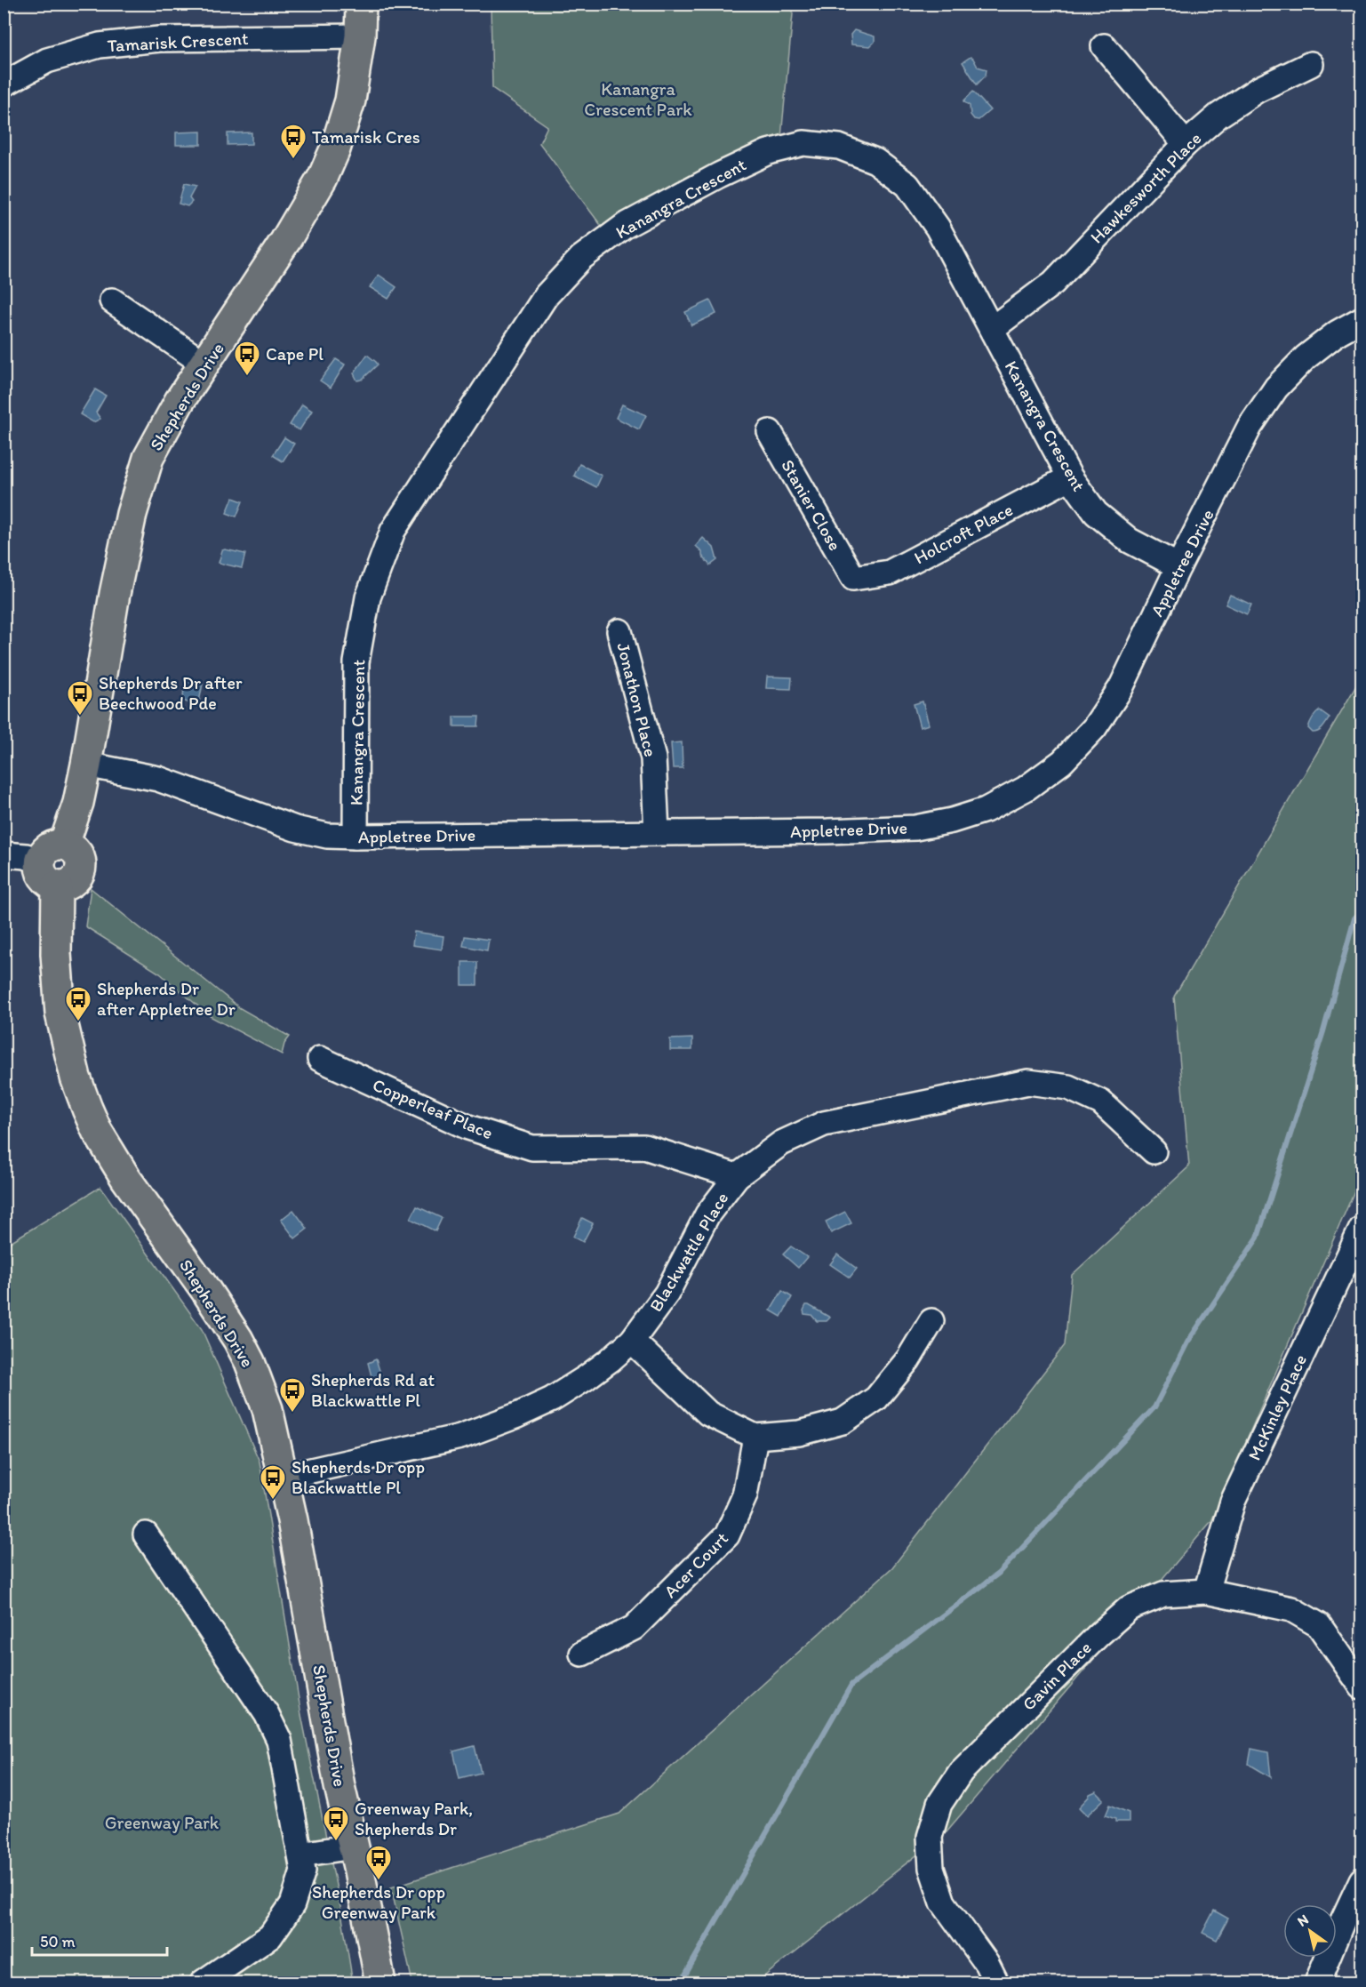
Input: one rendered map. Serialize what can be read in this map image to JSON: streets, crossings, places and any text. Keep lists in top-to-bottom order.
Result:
{
  "streets": {
    "main road": ["Shepherds Drive"],
    "street": [
      "Tamarisk Crescent",
      "Hawkesworth Place",
      "Kanangra Crescent",
      "Stanier Close",
      "Holcroft Place",
      "Appletree Drive",
      "Jonathon Place",
      "Copperleaf Place",
      "Blackwattle Place",
      "McKinley Place",
      "Acer Court",
      "Gavin Place"
    ]
  },
  "crossings": [
    ["Tamarisk Crescent", "Shepherds Drive"],
    ["Hawkesworth Place", "Kanangra Crescent"],
    ["Kanangra Crescent", "Holcroft Place"],
    ["Kanangra Crescent", "Appletree Drive"],
    ["Shepherds Drive", "Appletree Drive"],
    ["Shepherds Drive", "Blackwattle Place"],
    ["Stanier Close", "Holcroft Place"],
    ["Appletree Drive", "Jonathon Place"],
    ["Copperleaf Place", "Blackwattle Place"],
    ["McKinley Place", "Gavin Place"]
  ],
  "parks": ["Kanangra Crescent Park", "Greenway Park"],
  "places": {
    "bus stop": [
      "Tamarisk Cres",
      "Cape Pl",
      "Shepherds Dr after Beechwood Pde",
      "Shepherds Dr after Appletree Dr",
      "Shepherds Rd at Blackwattle Pl",
      "Shepherds Dr opp Blackwattle Pl",
      "Greenway Park, Shepherds Dr",
      "Shepherds Dr opp Greenway Park"
    ]
  },
  "scale_bar": "50 m",
  "north": "top left"
}
